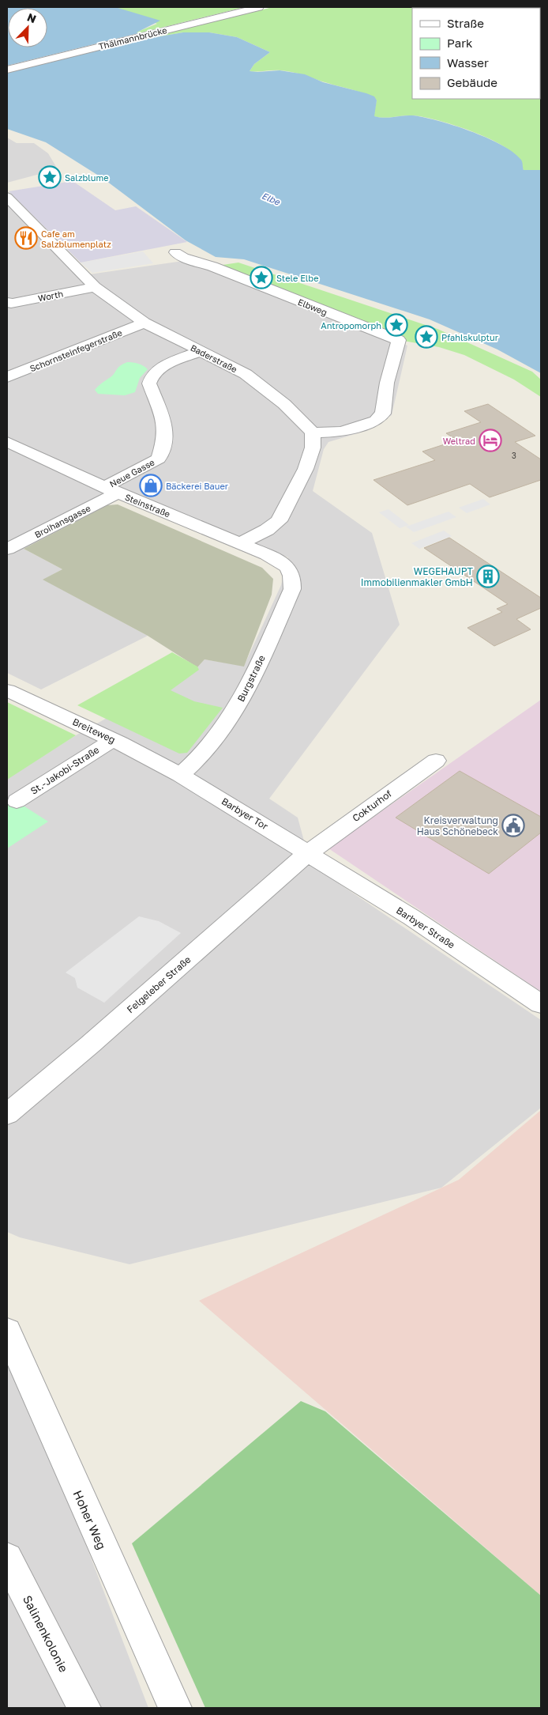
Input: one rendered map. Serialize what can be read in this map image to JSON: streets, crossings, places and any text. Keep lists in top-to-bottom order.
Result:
{
  "streets": {
    "street": [
      "Thälmannbrücke",
      "Worth",
      "Elbweg",
      "Schornsteinfegerstraße",
      "Baderstraße",
      "Neue Gasse",
      "Steinstraße",
      "Broihansgasse",
      "Burgstraße",
      "Breiteweg",
      "St.-Jakobi-Straße",
      "Cokturhof",
      "Barbyer Tor",
      "Barbyer Straße",
      "Felgeleber Straße",
      "Hoher Weg",
      "Salinenkolonie"
    ]
  },
  "crossings": [
    ["Worth", "Baderstraße"],
    ["Elbweg", "Baderstraße"],
    ["Schornsteinfegerstraße", "Baderstraße"],
    ["Baderstraße", "Neue Gasse"],
    ["Neue Gasse", "Steinstraße"],
    ["Neue Gasse", "Broihansgasse"],
    ["Steinstraße", "Broihansgasse"],
    ["Steinstraße", "Burgstraße"],
    ["Burgstraße", "Breiteweg"],
    ["Burgstraße", "Barbyer Tor"],
    ["Breiteweg", "St.-Jakobi-Straße"],
    ["Breiteweg", "Barbyer Tor"],
    ["Cokturhof", "Barbyer Tor"],
    ["Cokturhof", "Barbyer Straße"],
    ["Cokturhof", "Felgeleber Straße"],
    ["Barbyer Tor", "Barbyer Straße"],
    ["Barbyer Tor", "Felgeleber Straße"],
    ["Barbyer Straße", "Felgeleber Straße"]
  ],
  "water": ["Elbe"],
  "places": {
    "place": [
      "Salzblume",
      "Stele Elbe",
      "Antropomorph",
      "Pfahlskulptur"
    ],
    "restaurant": ["Cafe am Salzblumenplatz"],
    "hotel": ["Weltrad"],
    "shop": ["Bäckerei Bauer"],
    "building": ["WEGEHAUPT Immobilienmakler GmbH"],
    "public building": ["Kreisverwaltung Haus Schönebeck"]
  },
  "house_numbers": ["3"],
  "legend": [
    "Straße",
    "Park",
    "Wasser",
    "Gebäude"
  ],
  "north": "top right"
}
